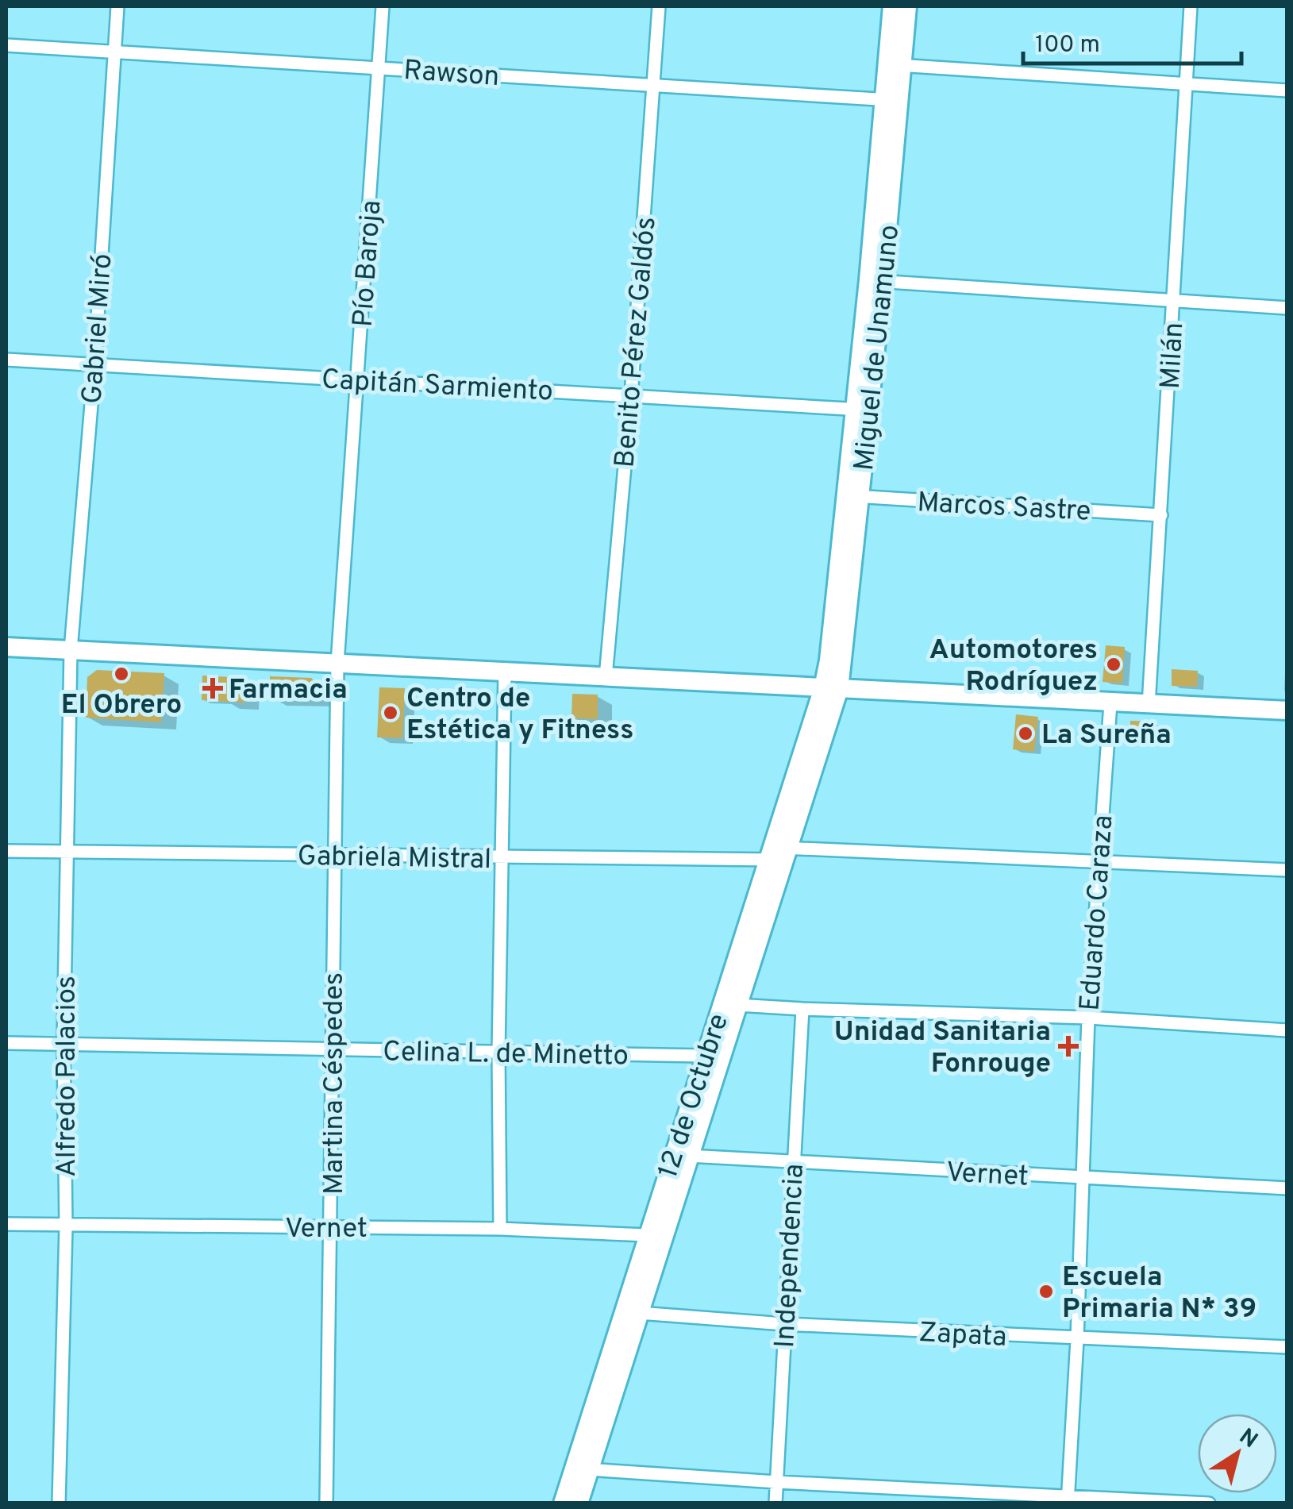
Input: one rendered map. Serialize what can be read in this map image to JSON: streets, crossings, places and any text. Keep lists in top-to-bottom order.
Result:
{
  "streets": {
    "street": [
      "Rawson",
      "Pío Baroja",
      "Gabriel Miró",
      "Benito Pérez Galdós",
      "Miguel de Unamuno",
      "Milán",
      "Capitán Sarmiento",
      "Marcos Sastre",
      "Gabriela Mistral",
      "Eduardo Caraza",
      "Celina L. de Minetto",
      "Alfredo Palacios",
      "Martina Céspedes",
      "12 de Octubre",
      "Vernet",
      "Independencia",
      "Zapata"
    ]
  },
  "crossings": [
    ["Rawson", "Pío Baroja"],
    ["Rawson", "Gabriel Miró"],
    ["Rawson", "Benito Pérez Galdós"],
    ["Rawson", "Miguel de Unamuno"],
    ["Pío Baroja", "Capitán Sarmiento"],
    ["Pío Baroja", "Martina Céspedes"],
    ["Gabriel Miró", "Capitán Sarmiento"],
    ["Gabriel Miró", "Alfredo Palacios"],
    ["Benito Pérez Galdós", "Capitán Sarmiento"],
    ["Miguel de Unamuno", "Capitán Sarmiento"],
    ["Miguel de Unamuno", "Marcos Sastre"],
    ["Miguel de Unamuno", "12 de Octubre"],
    ["Milán", "Marcos Sastre"],
    ["Gabriela Mistral", "Eduardo Caraza"],
    ["Gabriela Mistral", "Alfredo Palacios"],
    ["Gabriela Mistral", "Martina Céspedes"],
    ["Gabriela Mistral", "12 de Octubre"],
    ["Eduardo Caraza", "Vernet"],
    ["Eduardo Caraza", "Zapata"],
    ["Celina L. de Minetto", "Alfredo Palacios"],
    ["Celina L. de Minetto", "Martina Céspedes"],
    ["Celina L. de Minetto", "12 de Octubre"],
    ["Alfredo Palacios", "Vernet"],
    ["Martina Céspedes", "Vernet"],
    ["12 de Octubre", "Vernet"],
    ["12 de Octubre", "Zapata"],
    ["Vernet", "Independencia"],
    ["Independencia", "Zapata"]
  ],
  "places": {
    "other": [
      "Automotores Rodríguez",
      "El Obrero",
      "Centro de Estética y Fitness",
      "La Sureña",
      "Escuela Primaria N* 39"
    ],
    "health": ["Farmacia", "Unidad Sanitaria Fonrouge"]
  },
  "scale_bar": "100 m",
  "north": "top right"
}
